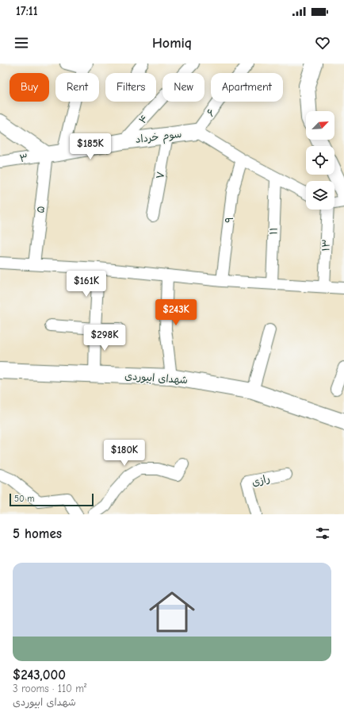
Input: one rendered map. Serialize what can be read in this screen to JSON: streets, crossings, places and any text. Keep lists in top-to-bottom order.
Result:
{
  "streets": {
    "street": [
      "۶",
      "۴",
      "سوم خرداد",
      "۳",
      "۷",
      "۵",
      "۹",
      "۱۱",
      "۱۳",
      "شهدای ابیوردی",
      "رازی"
    ]
  },
  "crossings": [
    ["۶", "سوم خرداد"],
    ["۴", "سوم خرداد"],
    ["سوم خرداد", "۳"],
    ["سوم خرداد", "۷"],
    ["سوم خرداد", "۵"],
    ["سوم خرداد", "۹"],
    ["سوم خرداد", "۱۱"],
    ["۳", "۵"]
  ],
  "scale_bar": "50 m",
  "north": "top right",
  "page": {
    "status": "17:11",
    "header": "Homiq",
    "chip": [
      "Buy",
      "Rent",
      "Filters",
      "New",
      "Apartment"
    ],
    "price": [
      "$185K",
      "$161K",
      "$243K",
      "$298K",
      "$180K"
    ],
    "scale": "50 m",
    "heading": "5 homes",
    "list": [
      {
        "name": "$243,000",
        "note": "3 rooms · 110 m² · شهدای ابیوردی"
      }
    ]
  }
}
